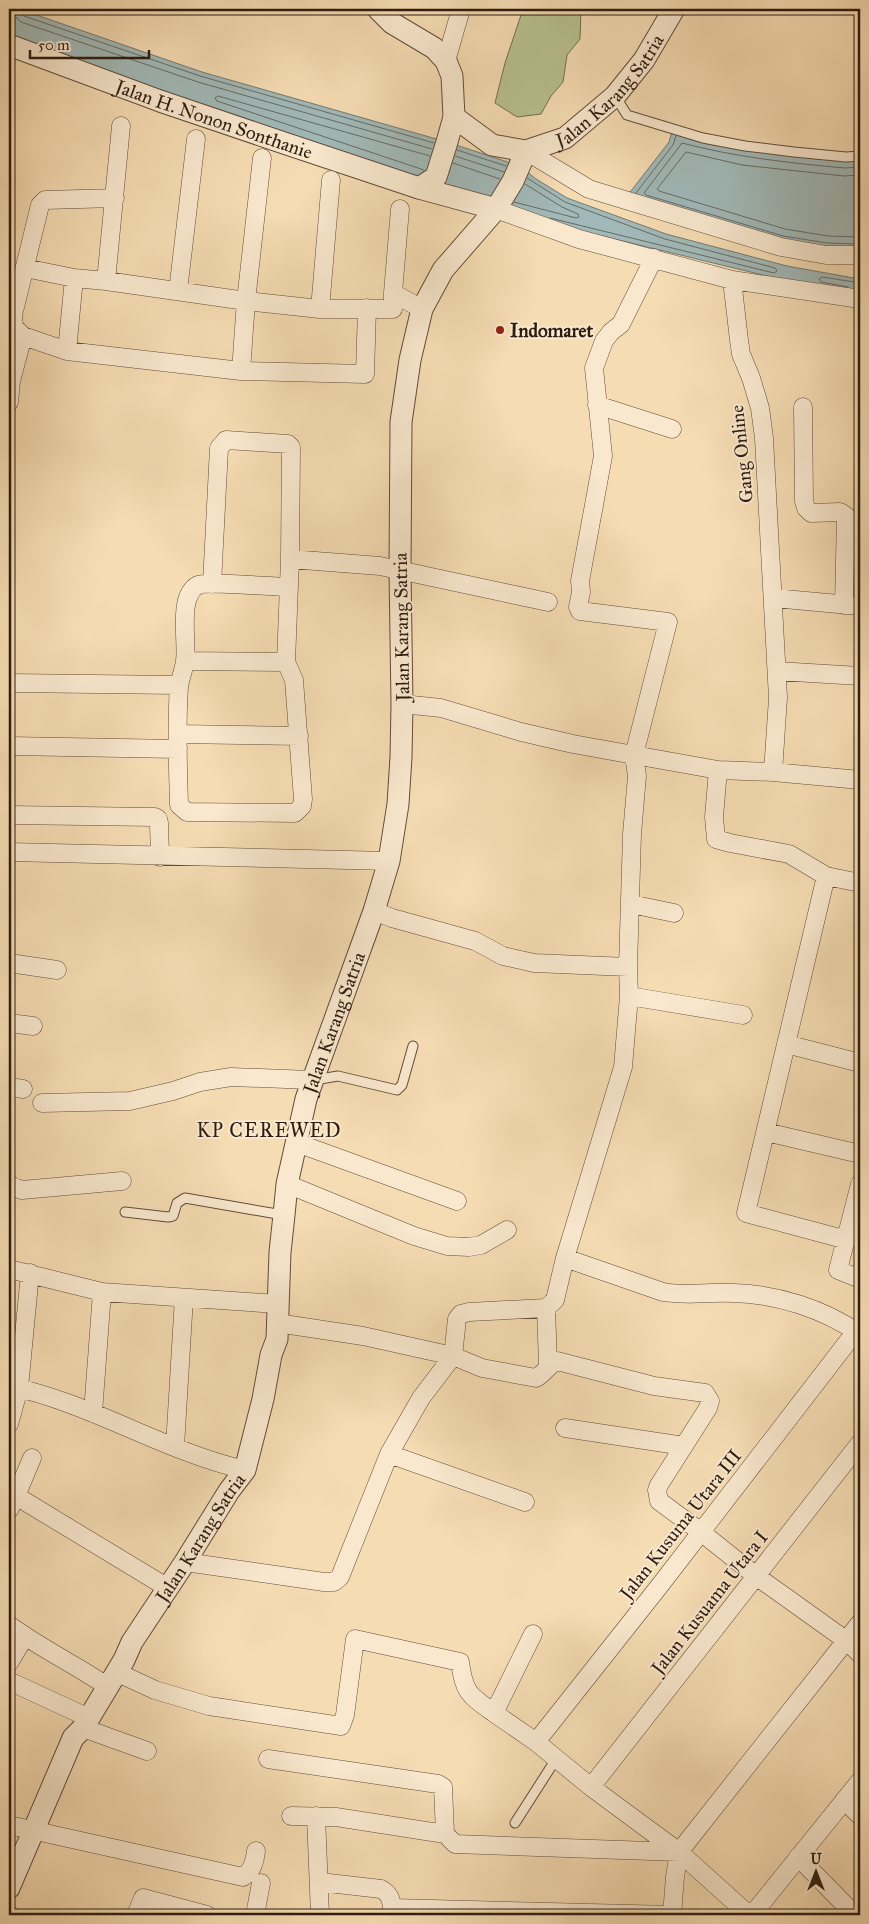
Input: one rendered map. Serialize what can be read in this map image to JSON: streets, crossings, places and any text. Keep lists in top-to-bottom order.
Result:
{
  "streets": {
    "street": [
      "Jalan Karang Satria",
      "Jalan H. Nonon Sonthanie",
      "Gang Online",
      "Jalan Kusuma Utara III",
      "Jalan Kusuama Utara I"
    ]
  },
  "crossings": [
    ["Jalan Karang Satria", "Jalan H. Nonon Sonthanie"]
  ],
  "districts": ["KP CEREWED"],
  "places": ["Indomaret"],
  "scale_bar": "50 m",
  "north": "top"
}
